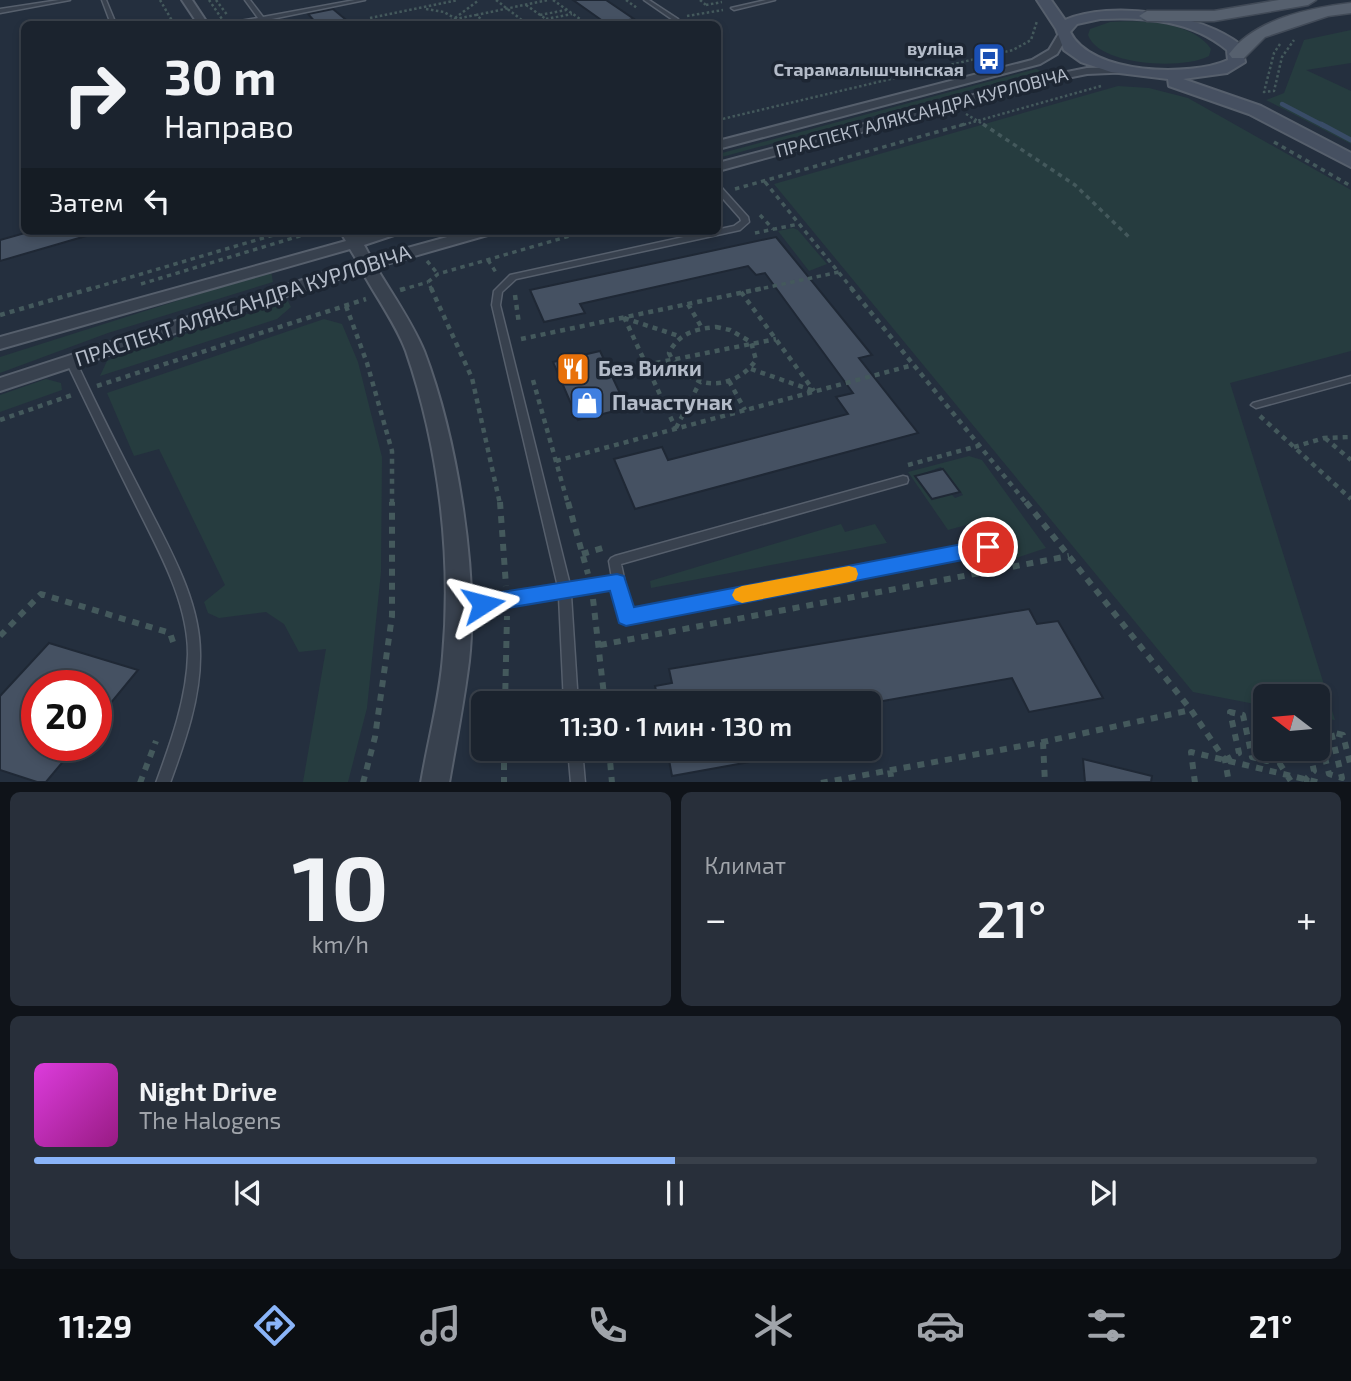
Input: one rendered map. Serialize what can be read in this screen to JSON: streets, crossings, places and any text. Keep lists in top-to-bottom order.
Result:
{
  "streets": {
    "street": ["ПРАСПЕКТ АЛЯКСАНДРА КУРЛОВІЧА"]
  },
  "places": {
    "bus stop": ["вуліца Старамалышчынская"],
    "restaurant": ["Без Вилки"],
    "shop": ["Пачастунак"]
  },
  "north": "left",
  "page": {
    "turn": ["30 m", "Направо"],
    "then": "Затем",
    "limit": "20",
    "trip": "11:30 · 1 мин · 130 m",
    "tile": [
      ["10", "km/h"],
      "Климат"
    ],
    "heat": ["−", "21°", "+"],
    "song": ["Night Drive", "The Halogens"],
    "tabs": ["11:29", "21°"]
  }
}
